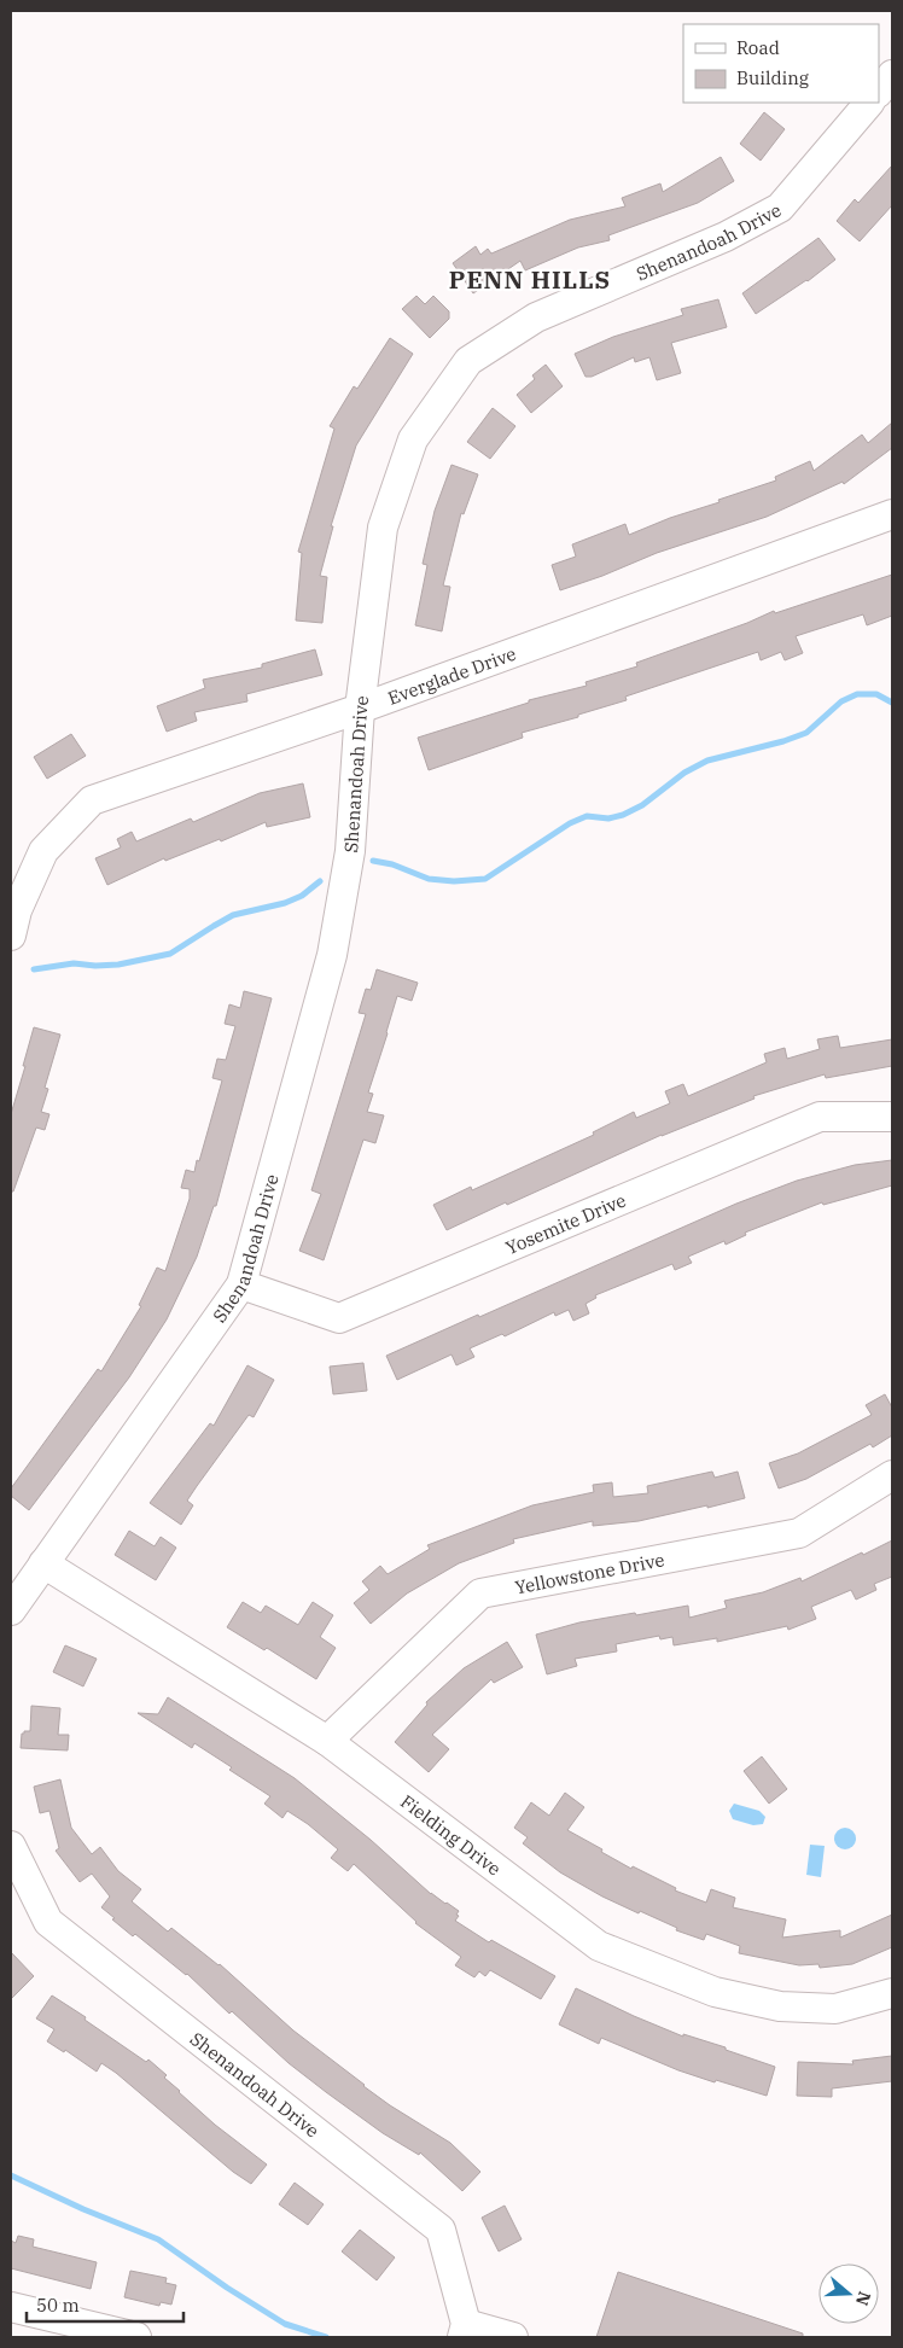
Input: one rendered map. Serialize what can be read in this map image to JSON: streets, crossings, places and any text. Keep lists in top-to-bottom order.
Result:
{
  "streets": {
    "street": [
      "Shenandoah Drive",
      "Everglade Drive",
      "Yosemite Drive",
      "Yellowstone Drive",
      "Fielding Drive"
    ]
  },
  "crossings": [
    ["Shenandoah Drive", "Everglade Drive"],
    ["Shenandoah Drive", "Yosemite Drive"],
    ["Shenandoah Drive", "Fielding Drive"],
    ["Yellowstone Drive", "Fielding Drive"]
  ],
  "districts": ["PENN HILLS"],
  "legend": ["Road", "Building"],
  "scale_bar": "50 m",
  "north": "right"
}
